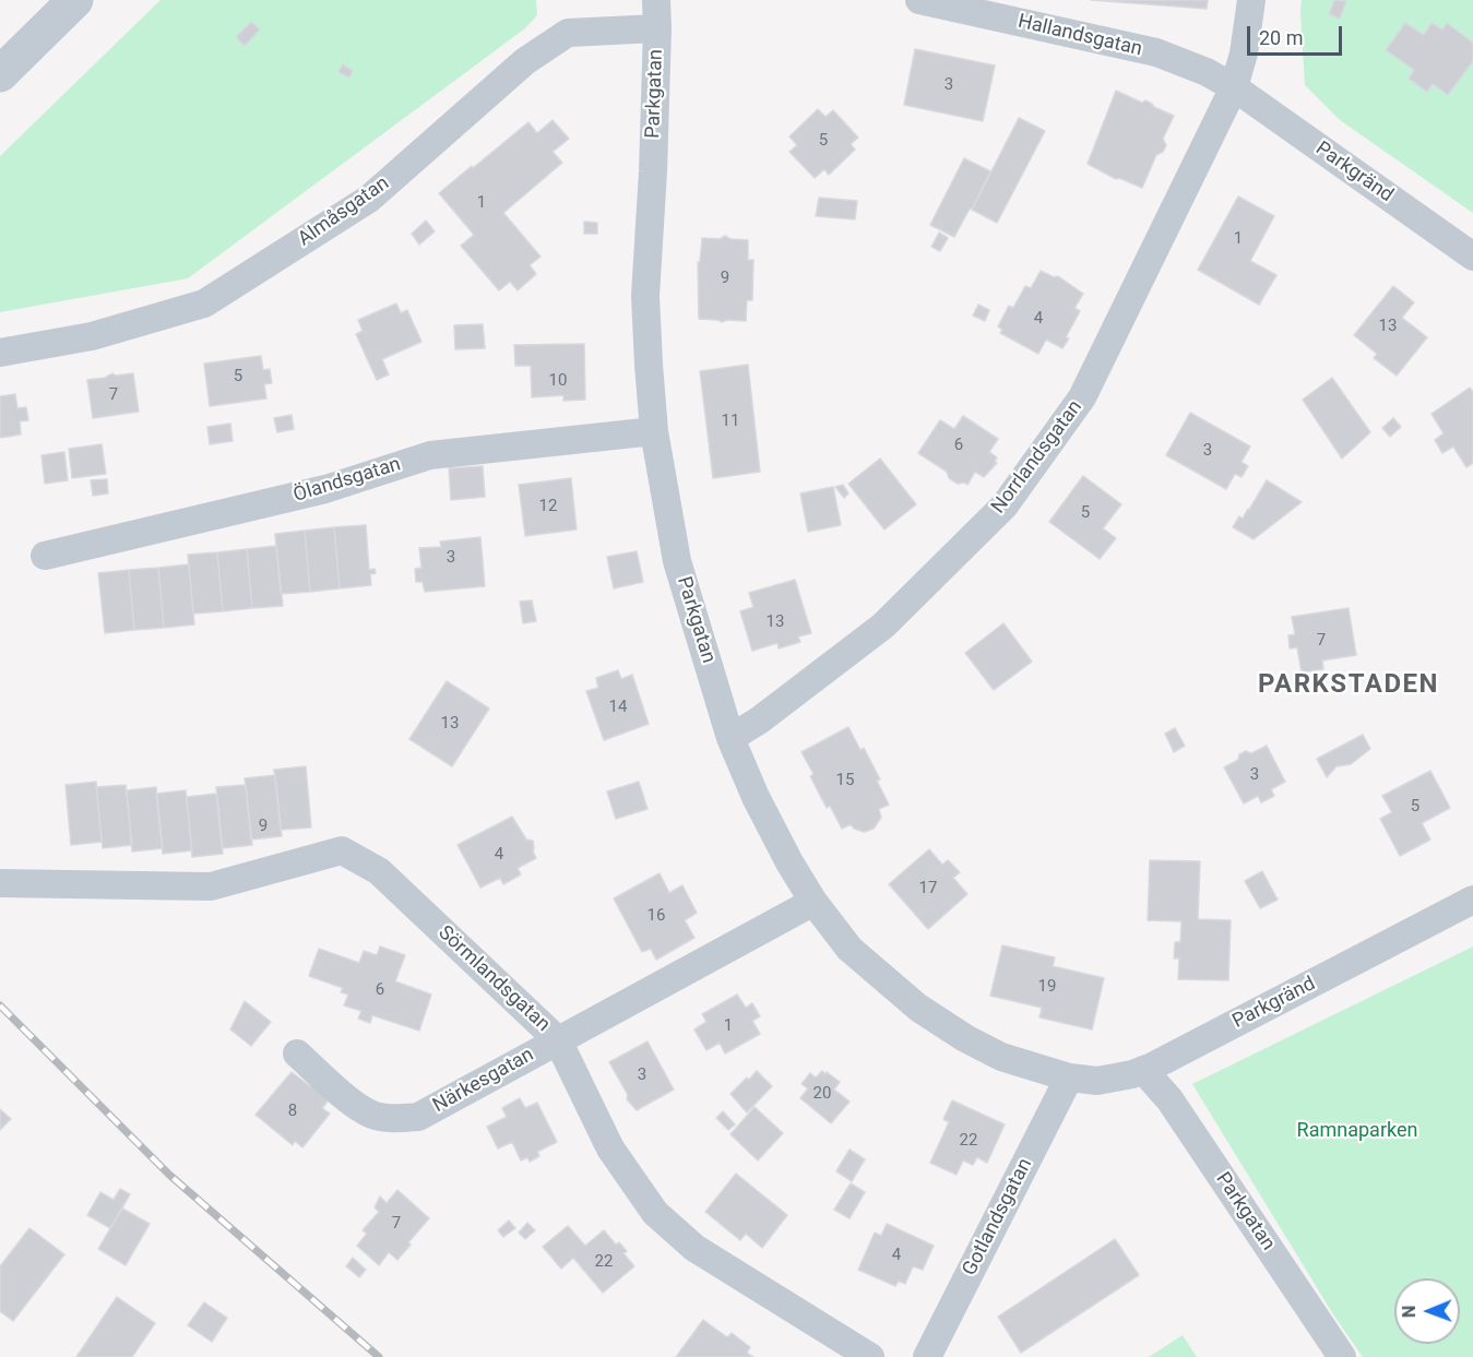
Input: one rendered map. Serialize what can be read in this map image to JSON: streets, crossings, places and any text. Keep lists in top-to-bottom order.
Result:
{
  "streets": {
    "street": [
      "Hallandsgatan",
      "Parkgatan",
      "Parkgränd",
      "Almåsgatan",
      "Norrlandsgatan",
      "Ölandsgatan",
      "Sörmlandsgatan",
      "Närkesgatan",
      "Gotlandsgatan"
    ]
  },
  "crossings": [
    ["Hallandsgatan", "Parkgränd"],
    ["Hallandsgatan", "Norrlandsgatan"],
    ["Parkgatan", "Parkgränd"],
    ["Parkgatan", "Almåsgatan"],
    ["Parkgatan", "Norrlandsgatan"],
    ["Parkgatan", "Ölandsgatan"],
    ["Parkgatan", "Närkesgatan"],
    ["Parkgatan", "Gotlandsgatan"],
    ["Parkgränd", "Norrlandsgatan"],
    ["Parkgränd", "Gotlandsgatan"],
    ["Sörmlandsgatan", "Närkesgatan"]
  ],
  "districts": ["PARKSTADEN"],
  "parks": ["Ramnaparken"],
  "house_numbers": [
    "3",
    "5",
    "1",
    "1",
    "9",
    "4",
    "13",
    "5",
    "10",
    "7",
    "11",
    "6",
    "3",
    "12",
    "5",
    "3",
    "13",
    "7",
    "14",
    "13",
    "3",
    "15",
    "5",
    "9",
    "4",
    "17",
    "16",
    "19",
    "6",
    "1",
    "3",
    "20",
    "8",
    "22",
    "7",
    "4",
    "22"
  ],
  "scale_bar": "20 m",
  "north": "left"
}
